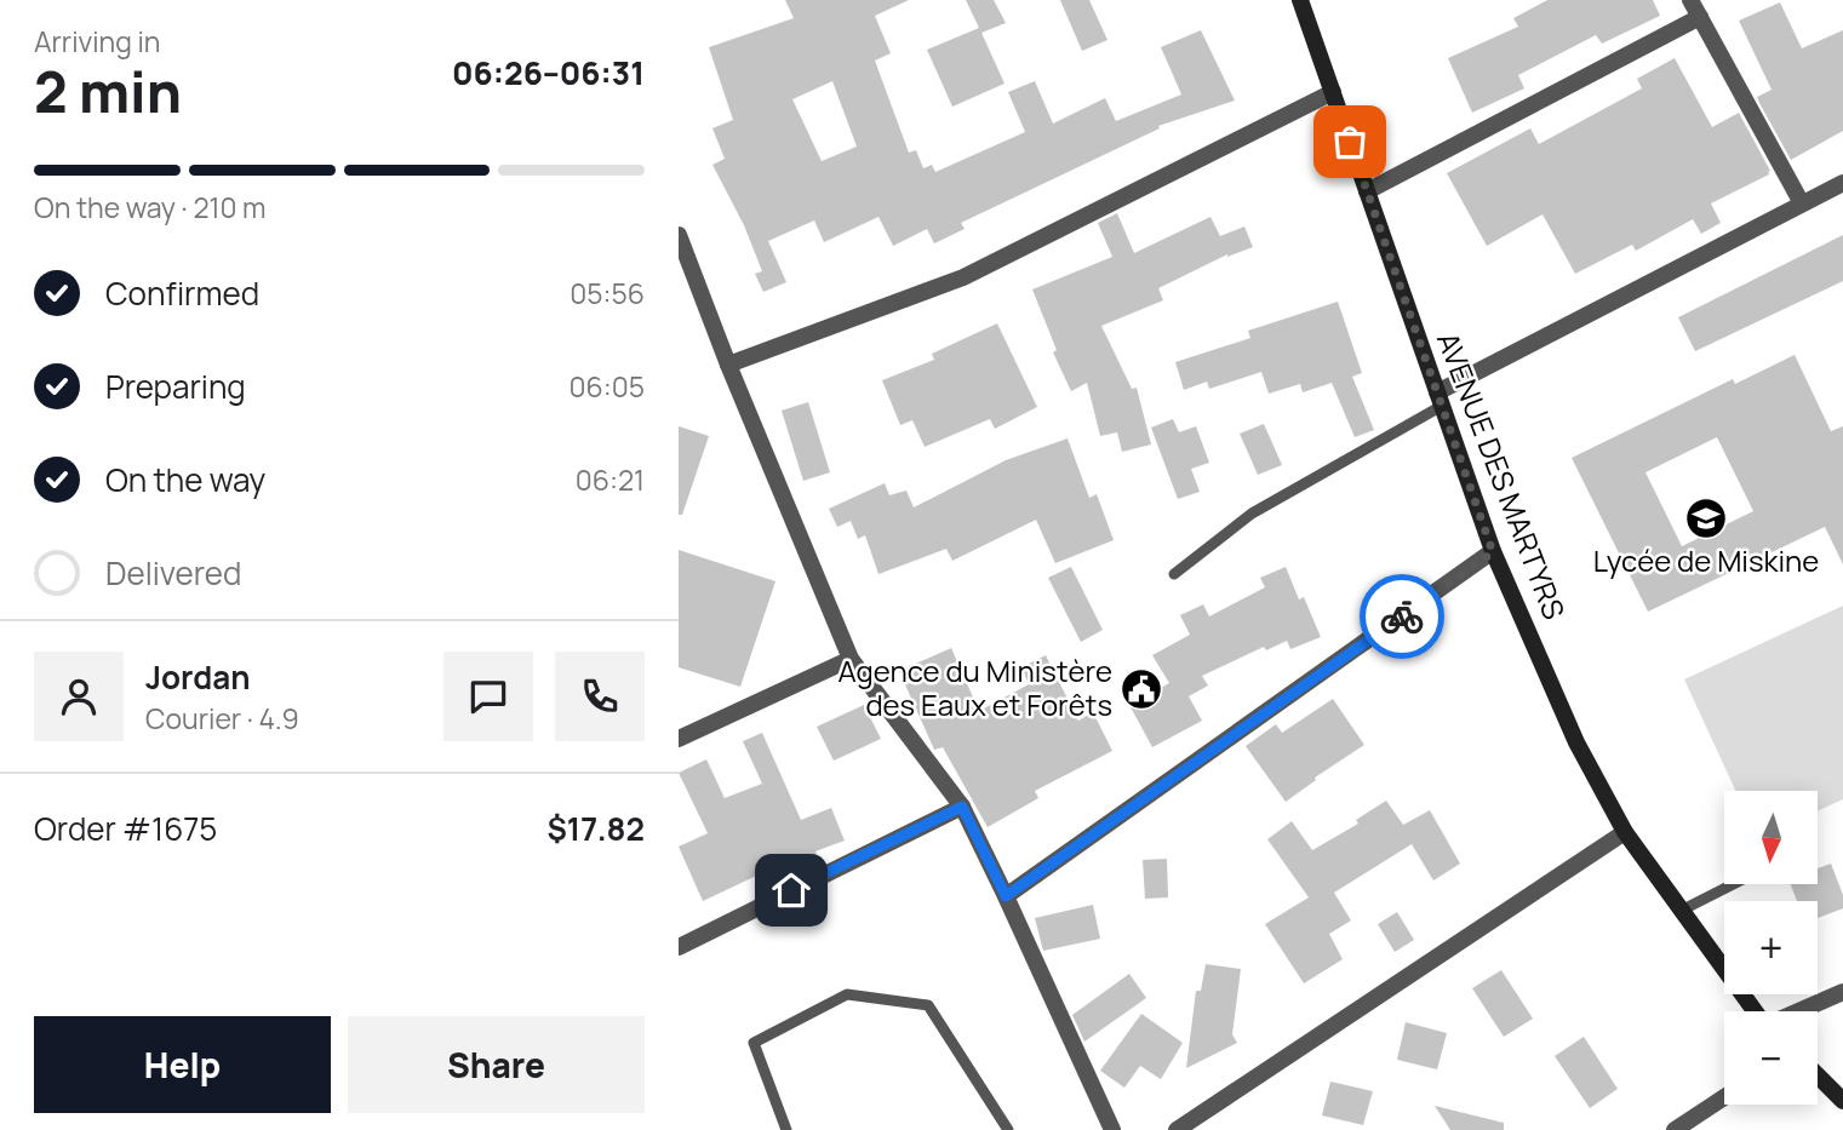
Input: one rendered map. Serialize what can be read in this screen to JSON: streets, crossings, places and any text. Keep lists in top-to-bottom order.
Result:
{
  "streets": {
    "main road": ["AVENUE DES MARTYRS"]
  },
  "places": {
    "school or university": ["Lycée de Miskine"],
    "public building": ["Agence du Ministère des Eaux et Forêts"]
  },
  "north": "bottom",
  "page": {
    "heading": ["2 min", "Arriving in", "06:26–06:31"],
    "panel": [
      "Jordan",
      "Courier · 4.9",
      "Order #1675",
      "$17.82"
    ],
    "bar": "On the way · 210 m",
    "list": [
      ["Confirmed", "05:56"],
      ["Preparing", "06:05"],
      ["On the way", "06:21"],
      "Delivered"
    ],
    "map_buttons": ["+", "−"],
    "buttons": ["Help", "Share"]
  }
}
